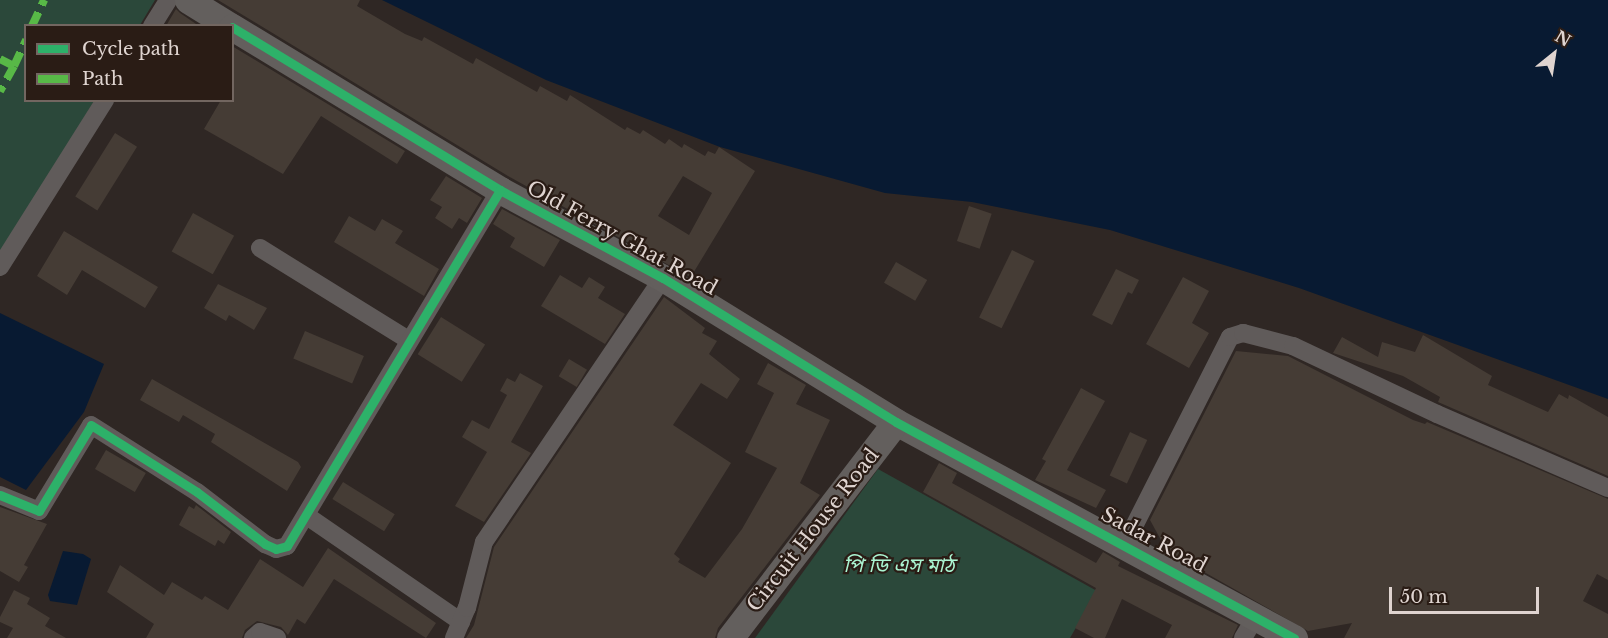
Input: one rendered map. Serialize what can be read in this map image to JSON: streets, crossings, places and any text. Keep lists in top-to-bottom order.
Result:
{
  "streets": {
    "street": ["Old Ferry Ghat Road", "Circuit House Road", "Sadar Road"]
  },
  "crossings": [
    ["Old Ferry Ghat Road", "Circuit House Road"],
    ["Old Ferry Ghat Road", "Sadar Road"]
  ],
  "parks": ["পি ডি এস মাঠ"],
  "legend": ["Cycle path", "Path"],
  "scale_bar": "50 m",
  "north": "top right"
}
